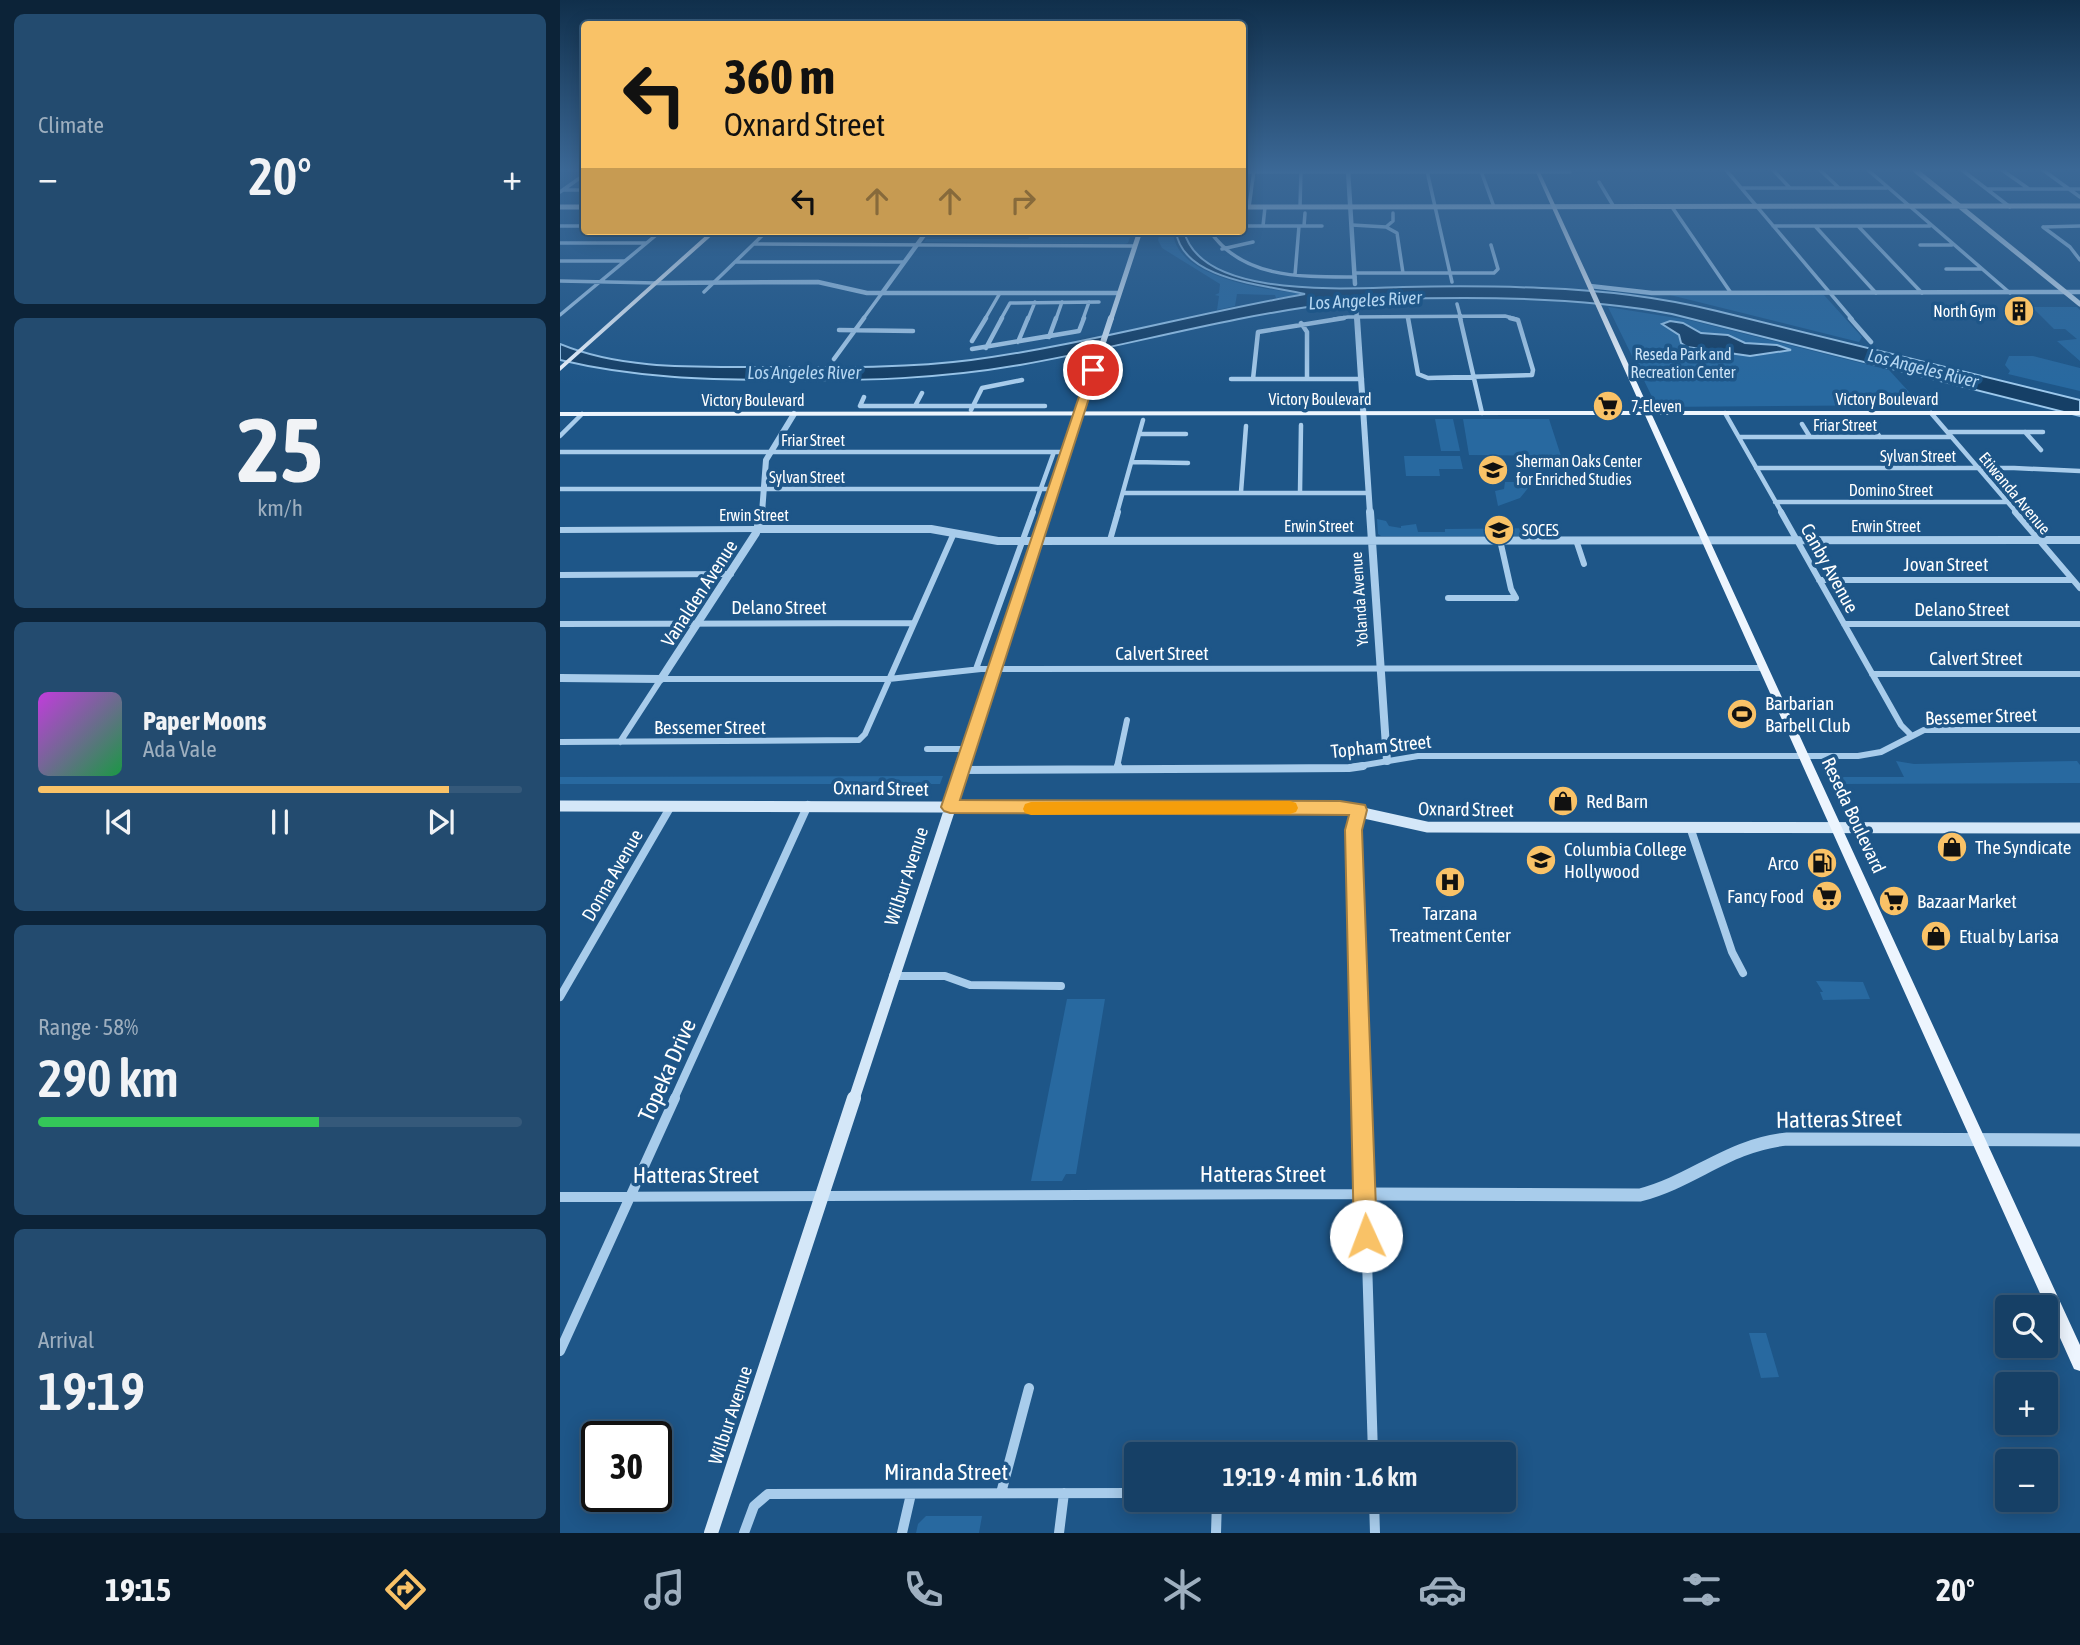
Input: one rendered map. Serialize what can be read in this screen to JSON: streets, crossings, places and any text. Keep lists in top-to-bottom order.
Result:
{
  "streets": {
    "main road": [
      "Victory Boulevard",
      "Oxnard Street",
      "Reseda Boulevard",
      "Wilbur Avenue"
    ],
    "street": [
      "Friar Street",
      "Sylvan Street",
      "Domino Street",
      "Etiwanda Avenue",
      "Erwin Street",
      "Jovan Street",
      "Canby Avenue",
      "Vanalden Avenue",
      "Yolanda Avenue",
      "Delano Street",
      "Calvert Street",
      "Bessemer Street",
      "Topham Street",
      "Donna Avenue",
      "Topeka Drive",
      "Hatteras Street",
      "Miranda Street"
    ]
  },
  "crossings": [
    ["Victory Boulevard", "Etiwanda Avenue"],
    ["Victory Boulevard", "Canby Avenue"],
    ["Victory Boulevard", "Vanalden Avenue"],
    ["Victory Boulevard", "Yolanda Avenue"],
    ["Victory Boulevard", "Reseda Boulevard"],
    ["Victory Boulevard", "Wilbur Avenue"],
    ["Friar Street", "Etiwanda Avenue"],
    ["Friar Street", "Canby Avenue"],
    ["Friar Street", "Vanalden Avenue"],
    ["Friar Street", "Wilbur Avenue"],
    ["Sylvan Street", "Etiwanda Avenue"],
    ["Sylvan Street", "Canby Avenue"],
    ["Sylvan Street", "Vanalden Avenue"],
    ["Sylvan Street", "Wilbur Avenue"],
    ["Domino Street", "Etiwanda Avenue"],
    ["Domino Street", "Canby Avenue"],
    ["Etiwanda Avenue", "Erwin Street"],
    ["Etiwanda Avenue", "Jovan Street"],
    ["Erwin Street", "Canby Avenue"],
    ["Erwin Street", "Vanalden Avenue"],
    ["Erwin Street", "Yolanda Avenue"],
    ["Erwin Street", "Reseda Boulevard"],
    ["Erwin Street", "Wilbur Avenue"],
    ["Jovan Street", "Canby Avenue"],
    ["Canby Avenue", "Delano Street"],
    ["Canby Avenue", "Calvert Street"],
    ["Canby Avenue", "Bessemer Street"],
    ["Vanalden Avenue", "Delano Street"],
    ["Vanalden Avenue", "Calvert Street"],
    ["Vanalden Avenue", "Bessemer Street"],
    ["Yolanda Avenue", "Calvert Street"],
    ["Yolanda Avenue", "Topham Street"],
    ["Calvert Street", "Bessemer Street"],
    ["Calvert Street", "Reseda Boulevard"],
    ["Calvert Street", "Wilbur Avenue"],
    ["Bessemer Street", "Topham Street"],
    ["Bessemer Street", "Reseda Boulevard"],
    ["Topham Street", "Reseda Boulevard"],
    ["Topham Street", "Wilbur Avenue"],
    ["Oxnard Street", "Reseda Boulevard"],
    ["Oxnard Street", "Donna Avenue"],
    ["Oxnard Street", "Wilbur Avenue"],
    ["Oxnard Street", "Topeka Drive"],
    ["Reseda Boulevard", "Hatteras Street"],
    ["Wilbur Avenue", "Hatteras Street"],
    ["Topeka Drive", "Hatteras Street"]
  ],
  "water": ["Los Angeles River"],
  "parks": ["Reseda Park and Recreation Center"],
  "places": {
    "building": ["North Gym"],
    "supermarket": ["7-Eleven", "Fancy Food", "Bazaar Market"],
    "school or university": ["Sherman Oaks Center for Enriched Studies", "SOCES", "Columbia College Hollywood"],
    "sports": ["Barbarian Barbell Club"],
    "shop": ["Red Barn", "The Syndicate", "Etual by Larisa"],
    "fuel station": ["Arco"],
    "hospital": ["Tarzana Treatment Center"]
  },
  "page": {
    "tile": [
      "Climate",
      ["25", "km/h"],
      ["Range · 58%", "290 km"],
      ["Arrival", "19:19"]
    ],
    "turn": ["360 m", "Oxnard Street"],
    "heat": ["−", "20°", "+"],
    "song": ["Paper Moons", "Ada Vale"],
    "map_buttons": ["+", "−"],
    "limit": "30",
    "trip": "19:19 · 4 min · 1.6 km",
    "tabs": ["19:15", "20°"]
  }
}
